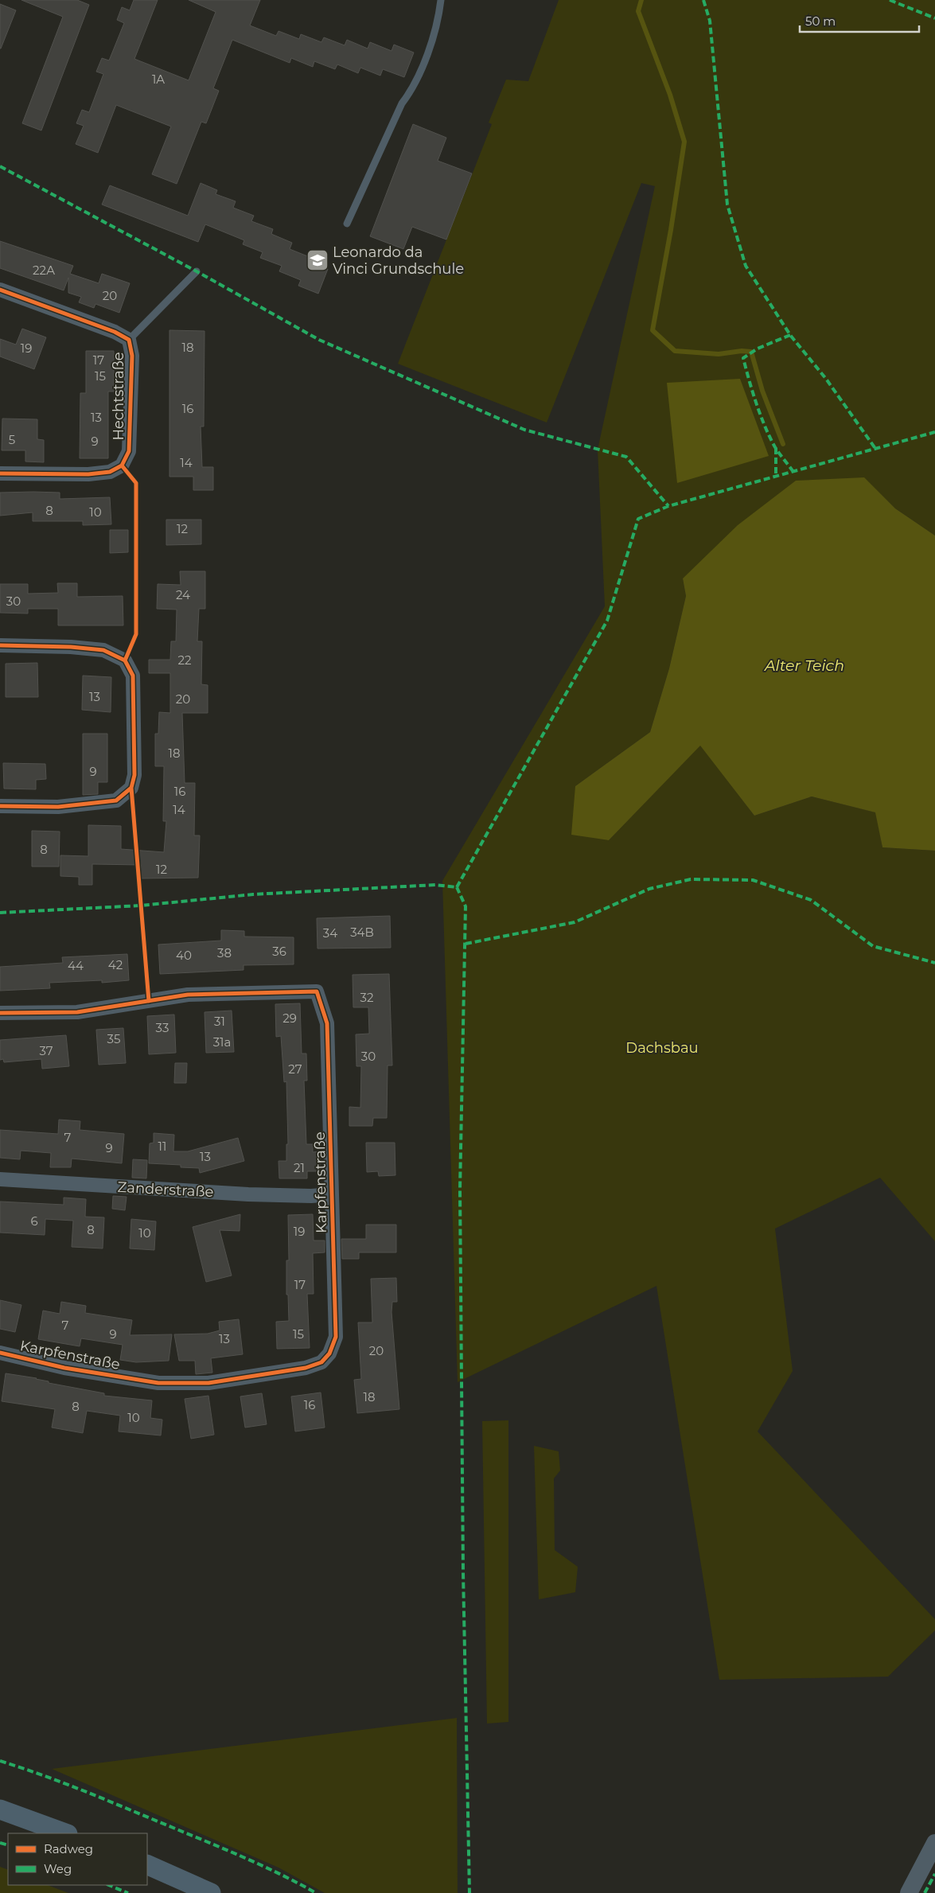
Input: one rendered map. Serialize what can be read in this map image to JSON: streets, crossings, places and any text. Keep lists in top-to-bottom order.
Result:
{
  "streets": {
    "street": ["Hechtstraße", "Karpfenstraße", "Zanderstraße"]
  },
  "crossings": [
    ["Karpfenstraße", "Zanderstraße"]
  ],
  "water": ["Alter Teich"],
  "parks": ["Dachsbau"],
  "places": {
    "school or university": ["Leonardo da Vinci Grundschule"]
  },
  "house_numbers": [
    "1A",
    "22A",
    "20",
    "18",
    "19",
    "17",
    "15",
    "16",
    "13",
    "5",
    "9",
    "14",
    "8",
    "10",
    "12",
    "24",
    "30",
    "22",
    "13",
    "20",
    "18",
    "9",
    "16",
    "14",
    "8",
    "12",
    "34B",
    "34",
    "36",
    "38",
    "40",
    "42",
    "44",
    "32",
    "29",
    "31",
    "33",
    "35",
    "31a",
    "37",
    "30",
    "27",
    "7",
    "11",
    "9",
    "13",
    "21",
    "6",
    "8",
    "19",
    "10",
    "17",
    "7",
    "9",
    "15",
    "13",
    "20",
    "18",
    "16",
    "8",
    "10"
  ],
  "legend": ["Radweg", "Weg"],
  "scale_bar": "50 m"
}
